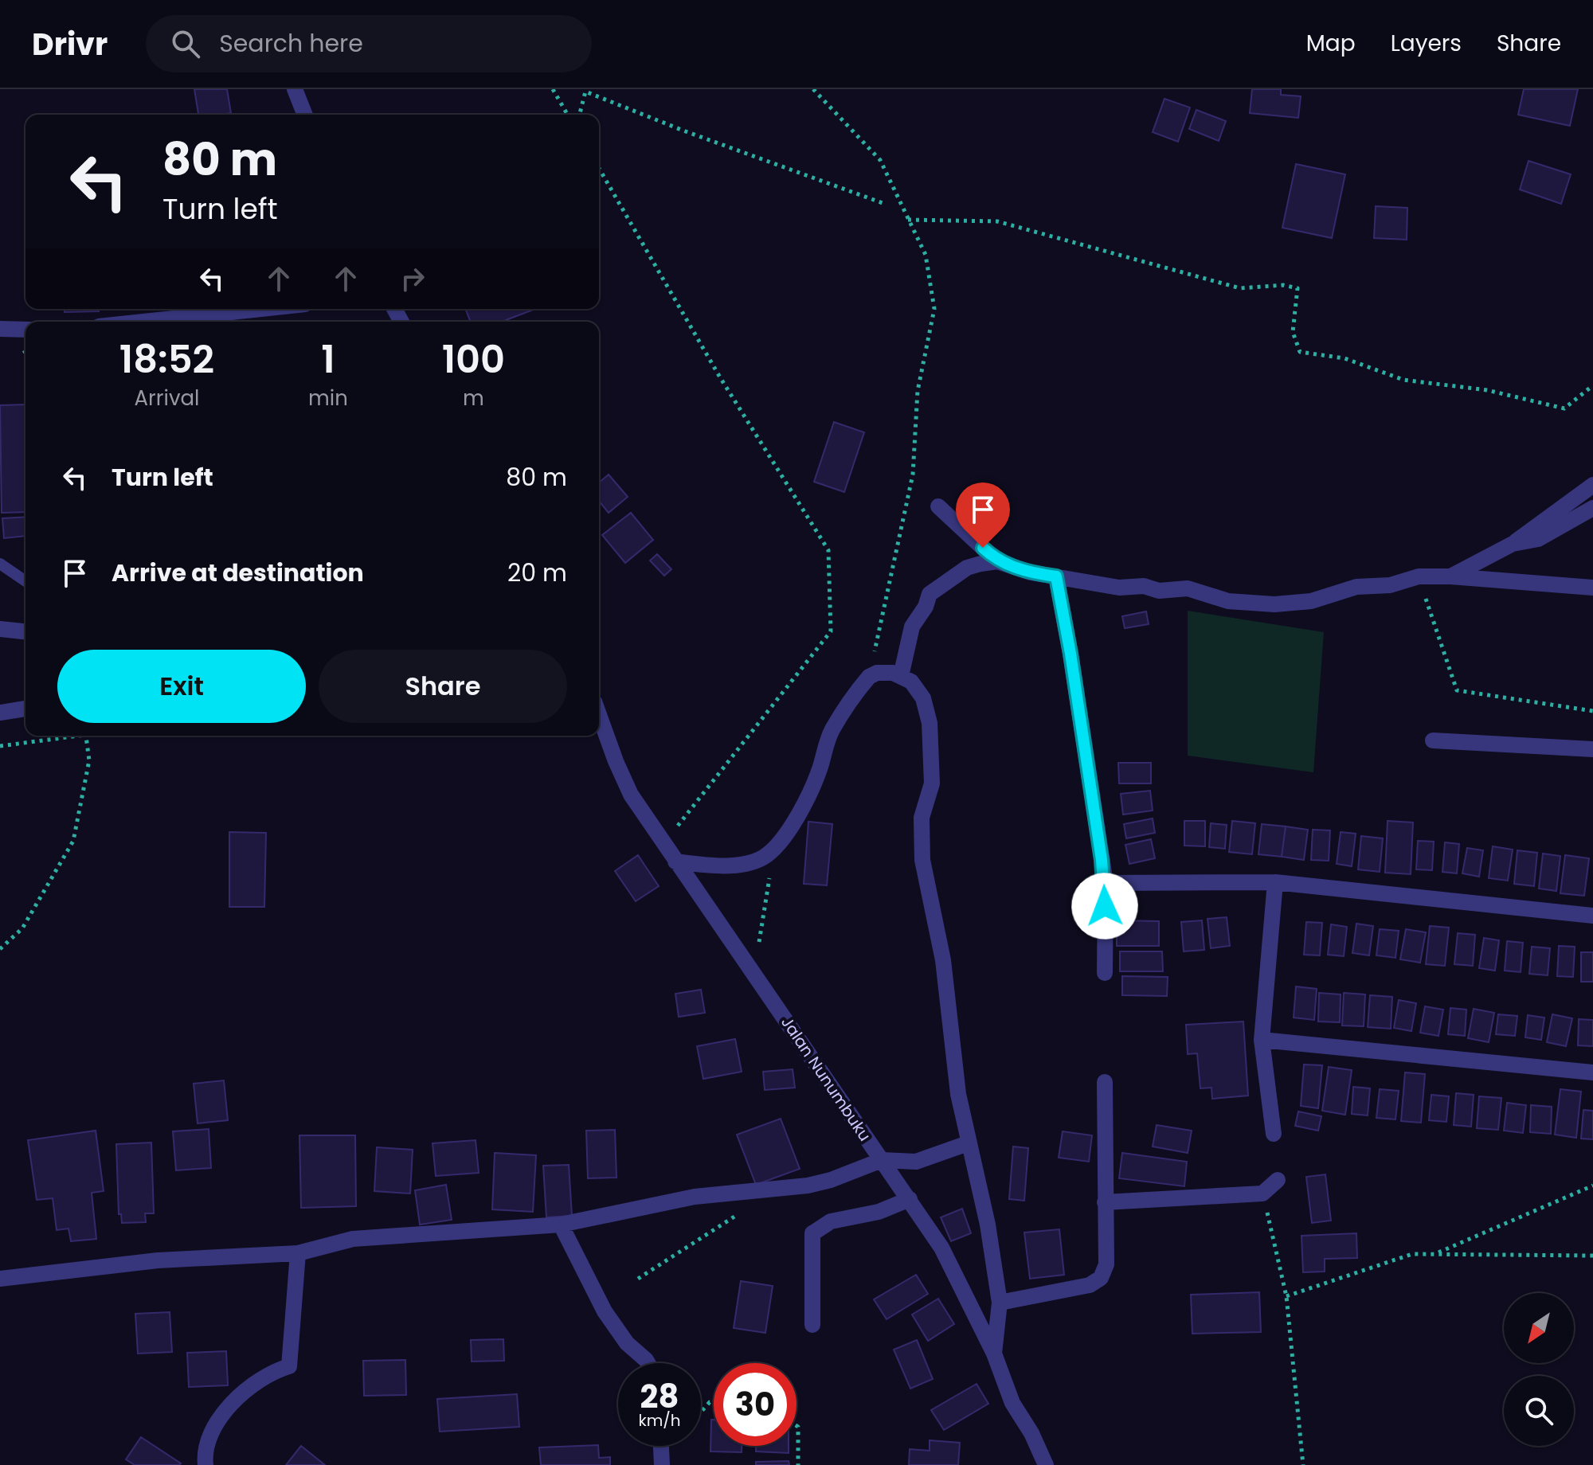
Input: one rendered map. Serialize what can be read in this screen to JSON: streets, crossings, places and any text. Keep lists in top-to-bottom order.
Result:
{
  "streets": {
    "street": ["Jalan Nunumbuku"]
  },
  "north": "bottom left",
  "page": {
    "header": "Drivr",
    "search": "Search here",
    "nav": ["Map", "Layers", "Share"],
    "turn": ["80 m", "Turn left"],
    "eta": [
      "18:52",
      "Arrival",
      "1",
      "min",
      "100",
      "m"
    ],
    "list": [
      {
        "name": "Turn left",
        "value": "80 m"
      },
      {
        "name": "Arrive at destination",
        "value": "20 m"
      }
    ],
    "buttons": ["Exit", "Share"],
    "speed": "28 km/h",
    "limit": "30"
  }
}
